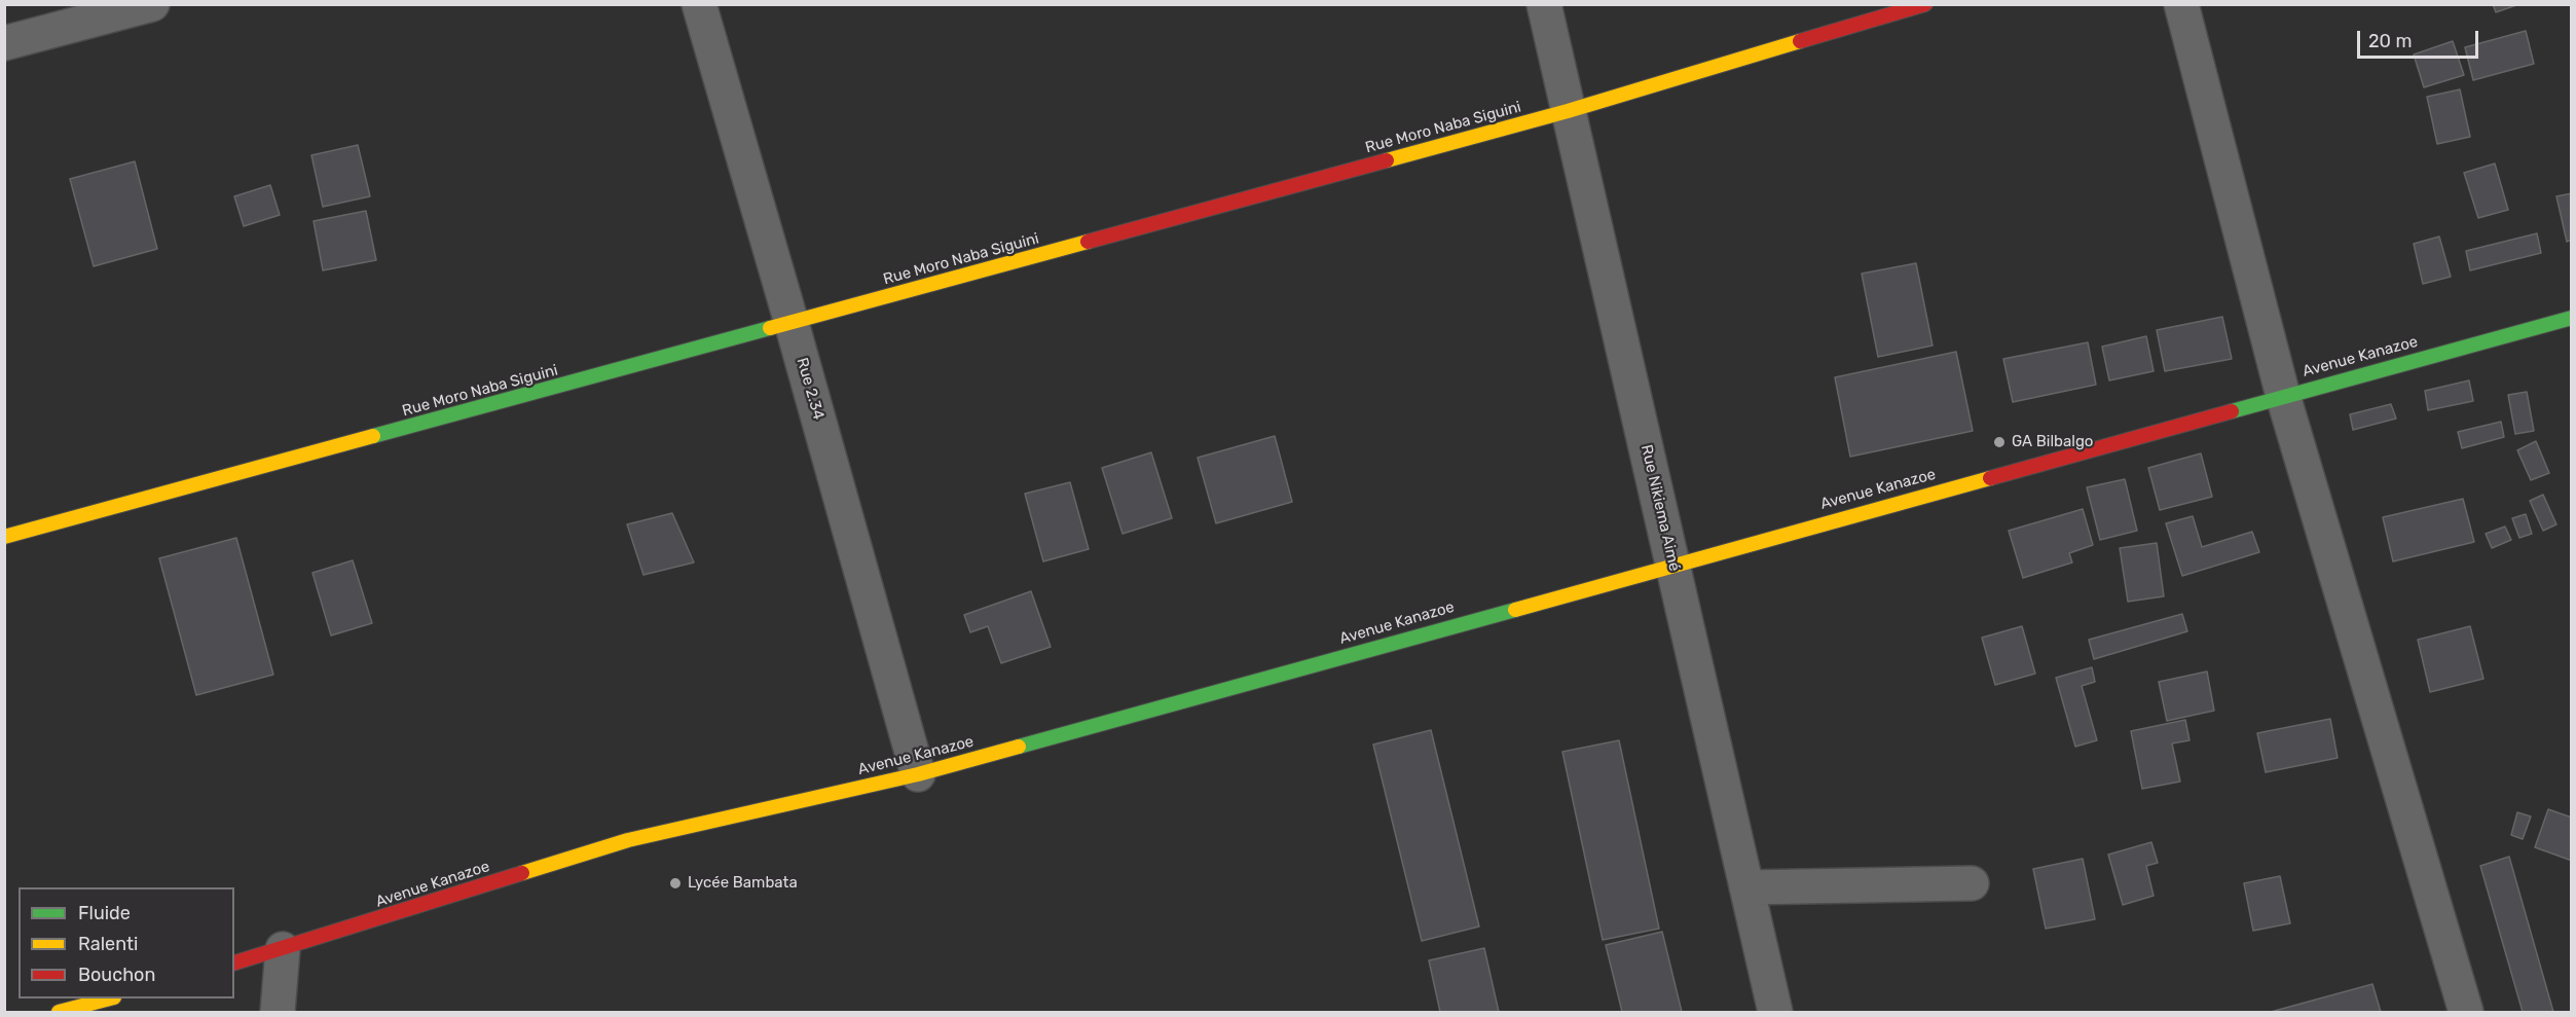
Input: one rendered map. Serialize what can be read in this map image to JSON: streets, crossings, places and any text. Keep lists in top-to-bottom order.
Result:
{
  "streets": {
    "street": [
      "Rue Moro Naba Siguini",
      "Avenue Kanazoe",
      "Rue 2.34",
      "Rue Nikiema Aimé"
    ]
  },
  "crossings": [
    ["Rue Moro Naba Siguini", "Rue 2.34"],
    ["Rue Moro Naba Siguini", "Rue Nikiema Aimé"],
    ["Avenue Kanazoe", "Rue 2.34"],
    ["Avenue Kanazoe", "Rue Nikiema Aimé"]
  ],
  "places": ["GA Bilbalgo", "Lycée Bambata"],
  "legend": ["Fluide", "Ralenti", "Bouchon"],
  "scale_bar": "20 m"
}
